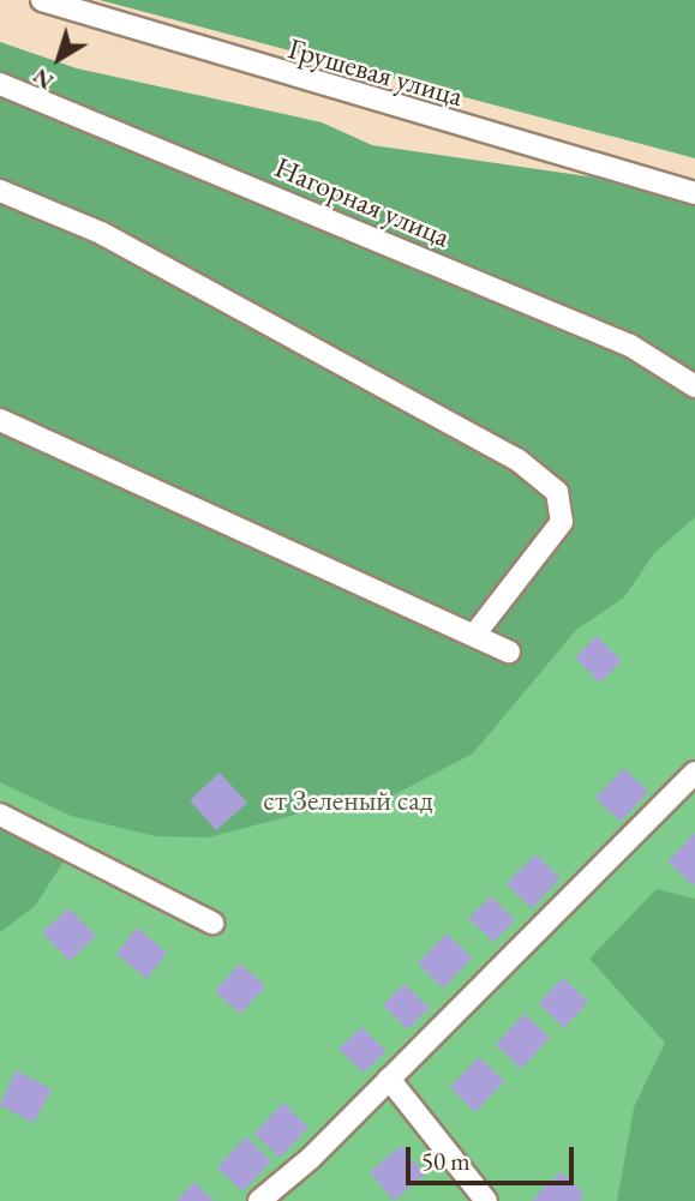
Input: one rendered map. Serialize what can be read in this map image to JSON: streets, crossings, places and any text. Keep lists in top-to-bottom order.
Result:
{
  "streets": {
    "street": ["Грушевая улица", "Нагорная улица"]
  },
  "parks": ["ст Зеленый сад"],
  "scale_bar": "50 m",
  "north": "bottom left"
}
